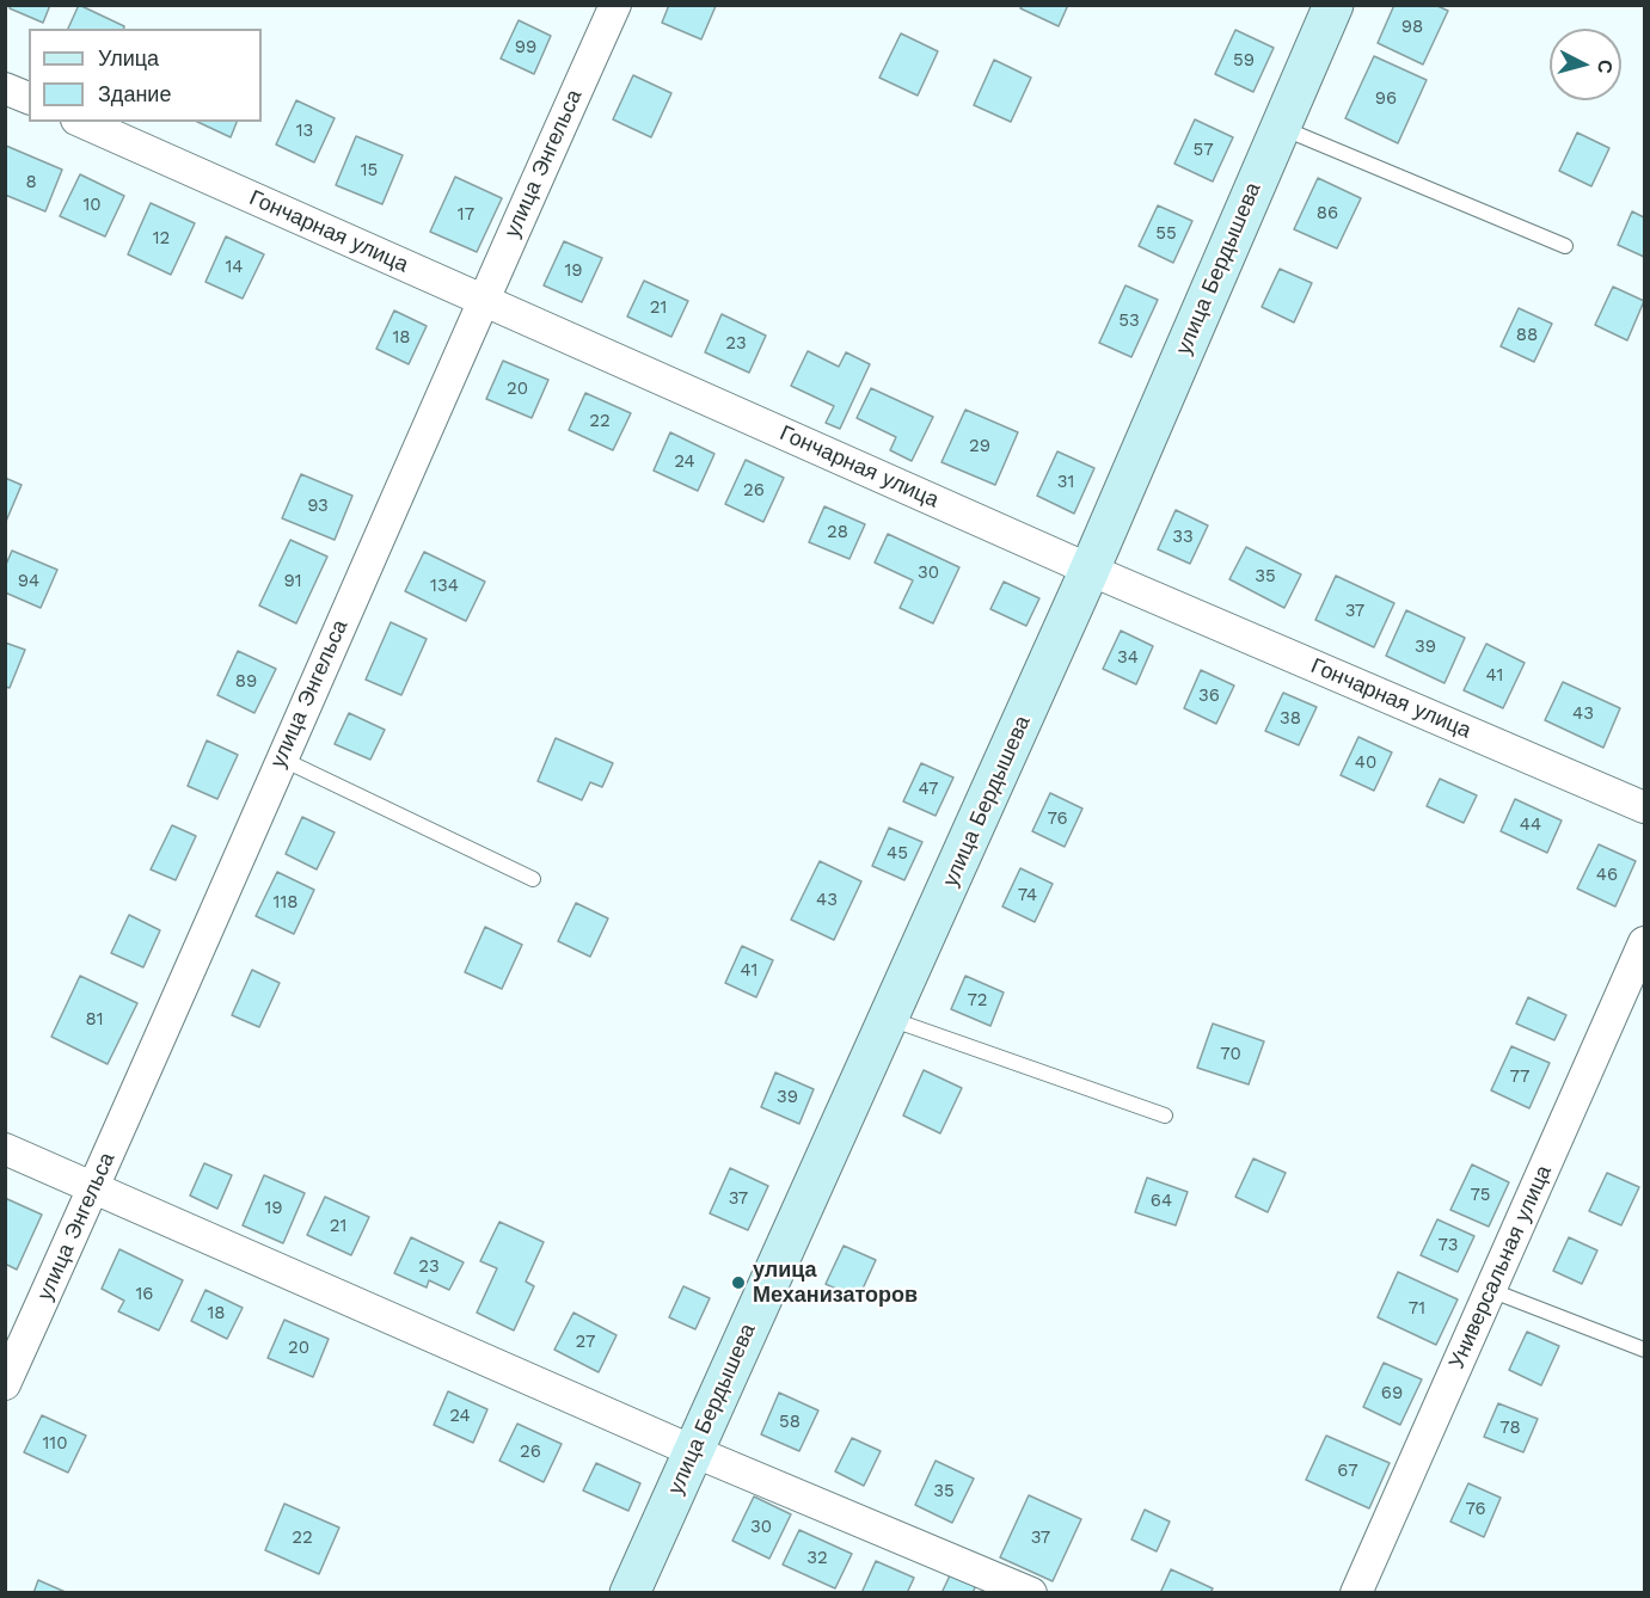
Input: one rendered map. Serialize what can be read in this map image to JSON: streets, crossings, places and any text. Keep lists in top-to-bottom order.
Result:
{
  "streets": {
    "street": [
      "улица Энгельса",
      "Гончарная улица",
      "улица Бердышева",
      "Универсальная улица"
    ]
  },
  "crossings": [
    ["улица Энгельса", "Гончарная улица"],
    ["Гончарная улица", "улица Бердышева"]
  ],
  "places": ["улица Механизаторов"],
  "house_numbers": [
    "98",
    "99",
    "59",
    "96",
    "13",
    "57",
    "15",
    "8",
    "10",
    "86",
    "17",
    "55",
    "12",
    "14",
    "19",
    "21",
    "53",
    "88",
    "18",
    "23",
    "20",
    "22",
    "29",
    "24",
    "31",
    "26",
    "93",
    "28",
    "33",
    "30",
    "35",
    "94",
    "91",
    "134",
    "37",
    "39",
    "34",
    "41",
    "89",
    "36",
    "43",
    "38",
    "40",
    "47",
    "76",
    "44",
    "45",
    "46",
    "74",
    "43",
    "118",
    "41",
    "72",
    "81",
    "70",
    "77",
    "39",
    "75",
    "37",
    "64",
    "19",
    "21",
    "73",
    "23",
    "16",
    "71",
    "18",
    "27",
    "20",
    "69",
    "24",
    "58",
    "78",
    "110",
    "26",
    "67",
    "35",
    "76",
    "30",
    "22",
    "37",
    "32"
  ],
  "legend": ["Улица", "Здание"],
  "north": "right"
}
